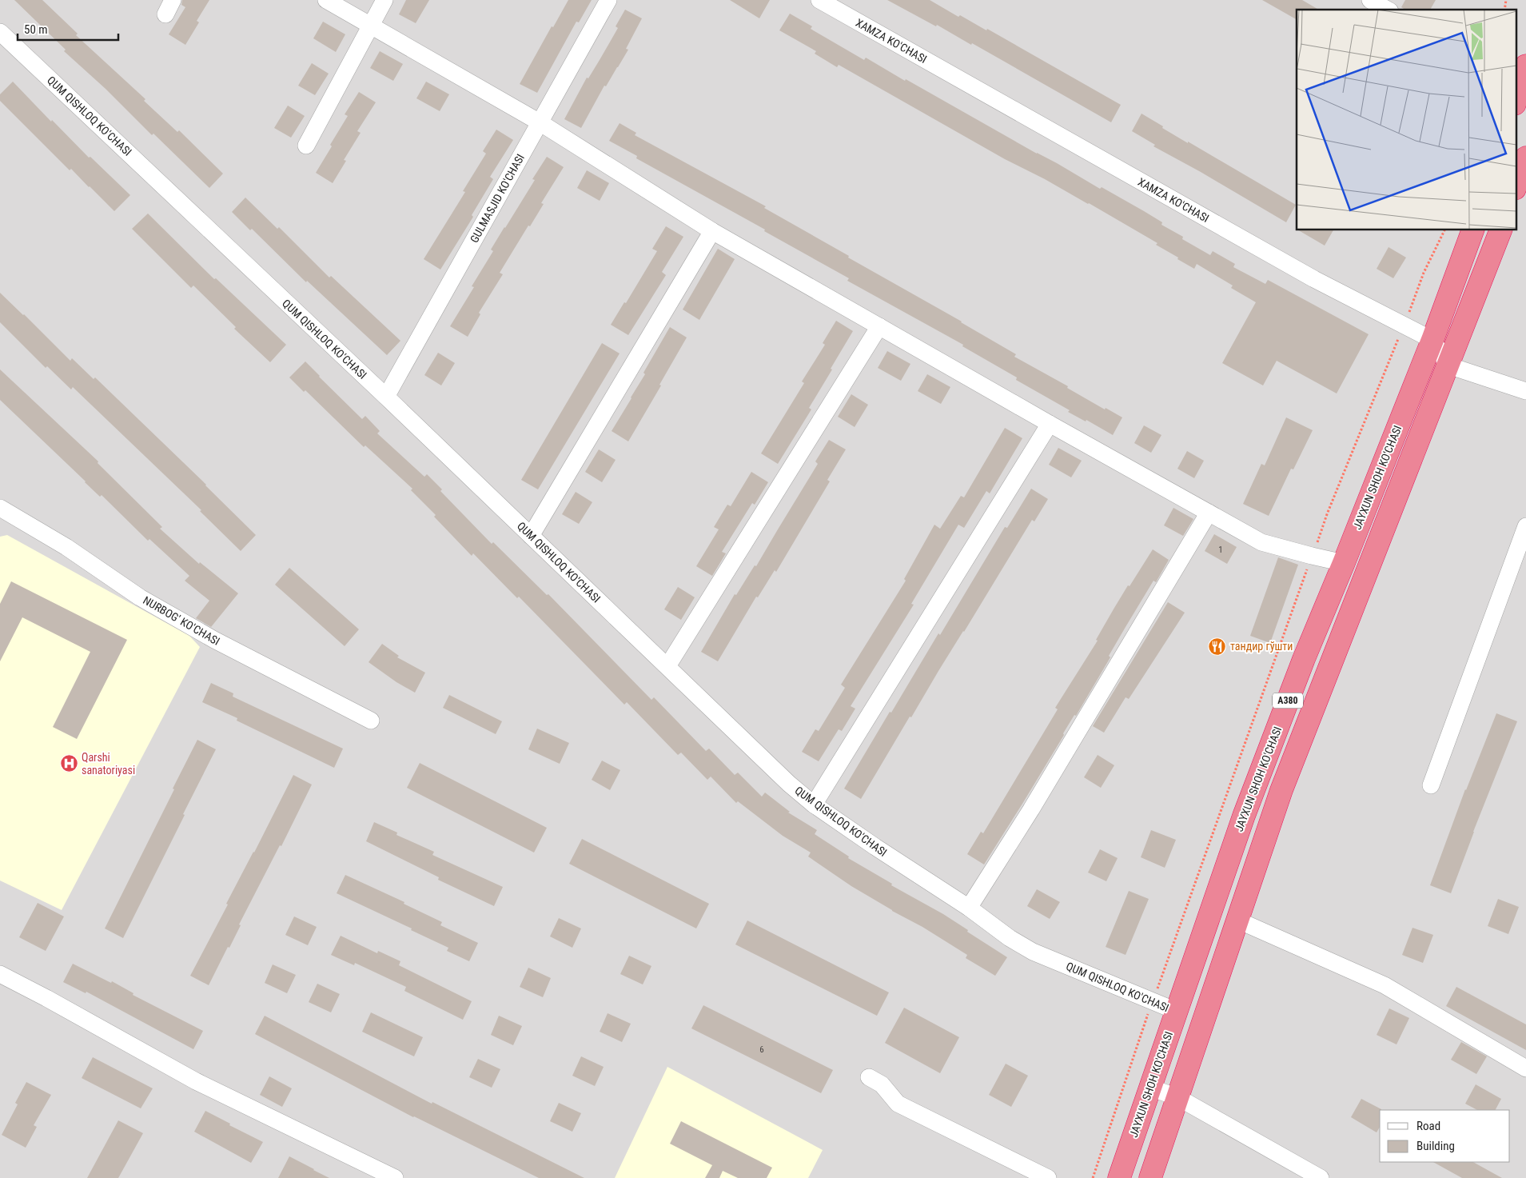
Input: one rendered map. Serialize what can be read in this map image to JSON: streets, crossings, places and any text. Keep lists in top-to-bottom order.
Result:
{
  "streets": {
    "highway": ["JAYXUN SHOH KO'CHASI", "A380"],
    "street": [
      "XAMZA KO'CHASI",
      "QUM QISHLOQ KO'CHASI",
      "GULMASJID KO'CHASI",
      "NURBOG' KO'CHASI"
    ]
  },
  "crossings": [
    ["XAMZA KO'CHASI", "JAYXUN SHOH KO'CHASI"],
    ["QUM QISHLOQ KO'CHASI", "GULMASJID KO'CHASI"],
    ["QUM QISHLOQ KO'CHASI", "JAYXUN SHOH KO'CHASI"]
  ],
  "places": {
    "restaurant": ["тандир гўшти"],
    "hospital": ["Qarshi sanatoriyasi"]
  },
  "house_numbers": ["1", "6"],
  "legend": ["Road", "Building"],
  "scale_bar": "50 m"
}
